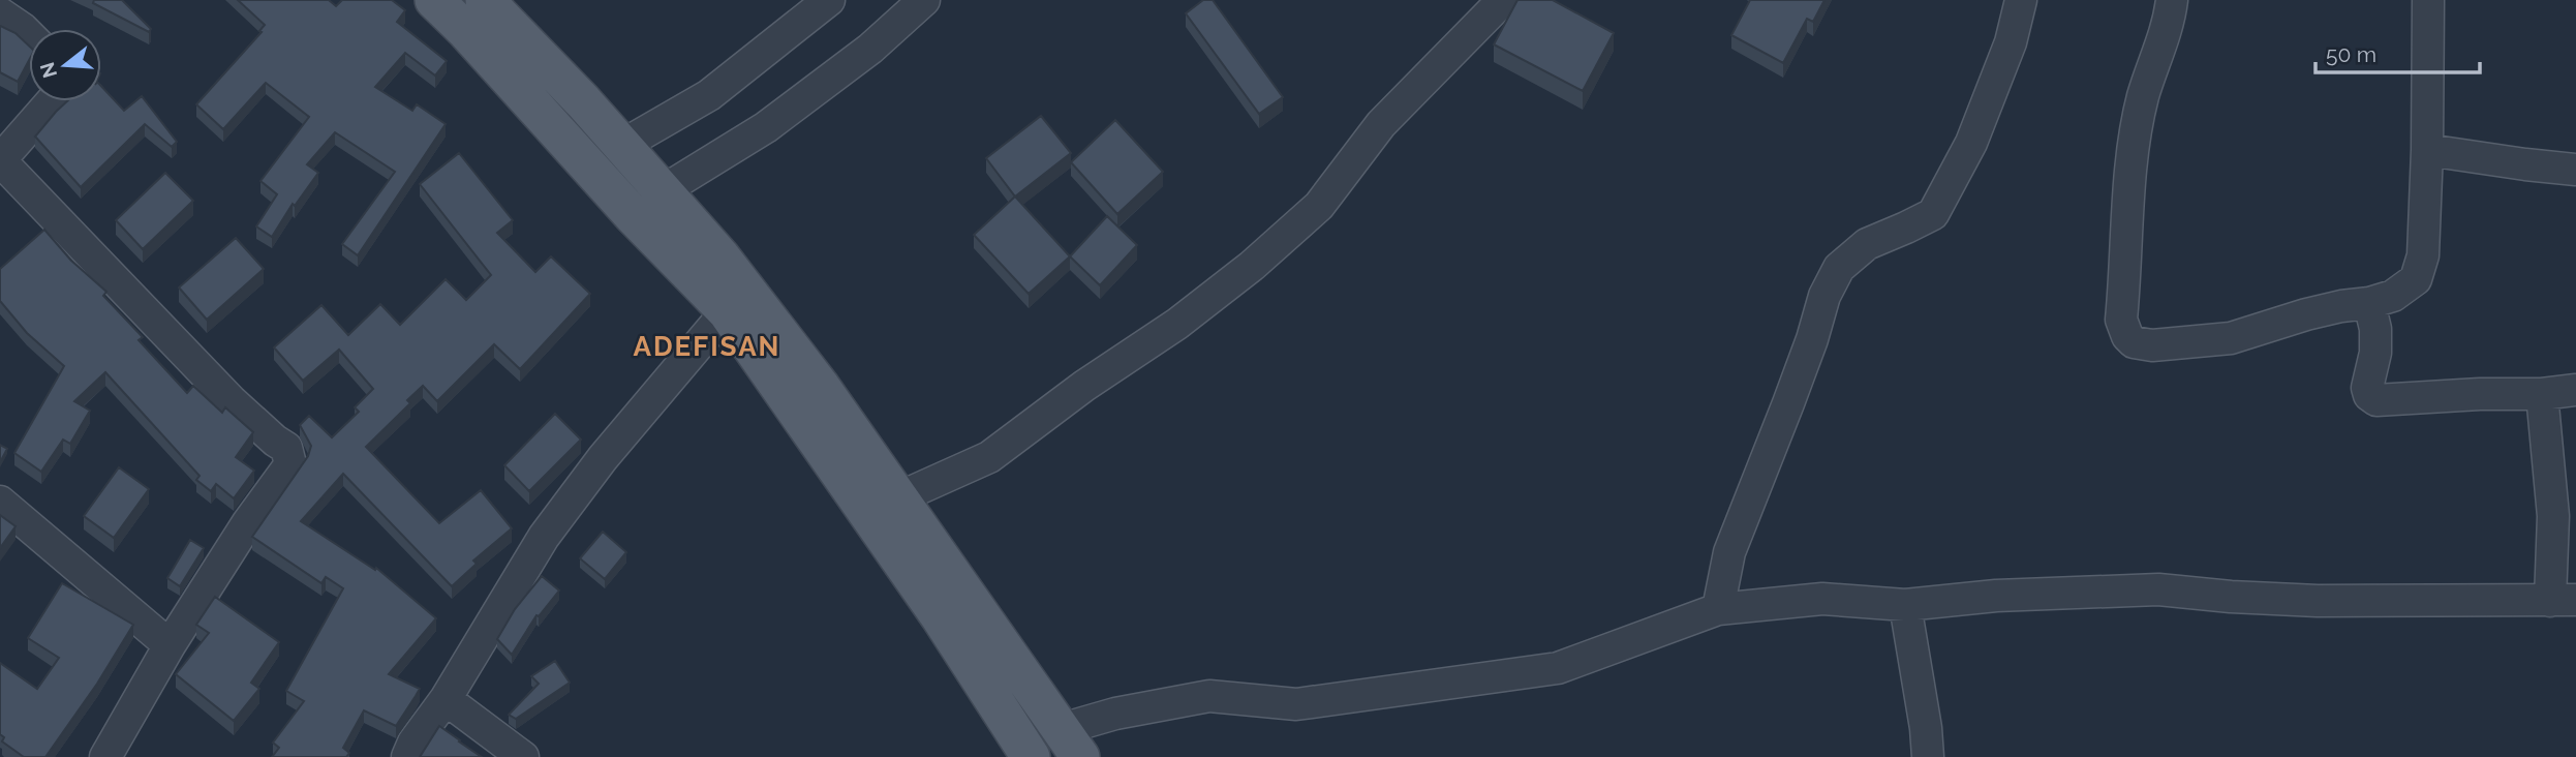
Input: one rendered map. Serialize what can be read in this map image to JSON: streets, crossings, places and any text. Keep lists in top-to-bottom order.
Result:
{
  "districts": ["ADEFISAN"],
  "scale_bar": "50 m",
  "north": "left"
}
